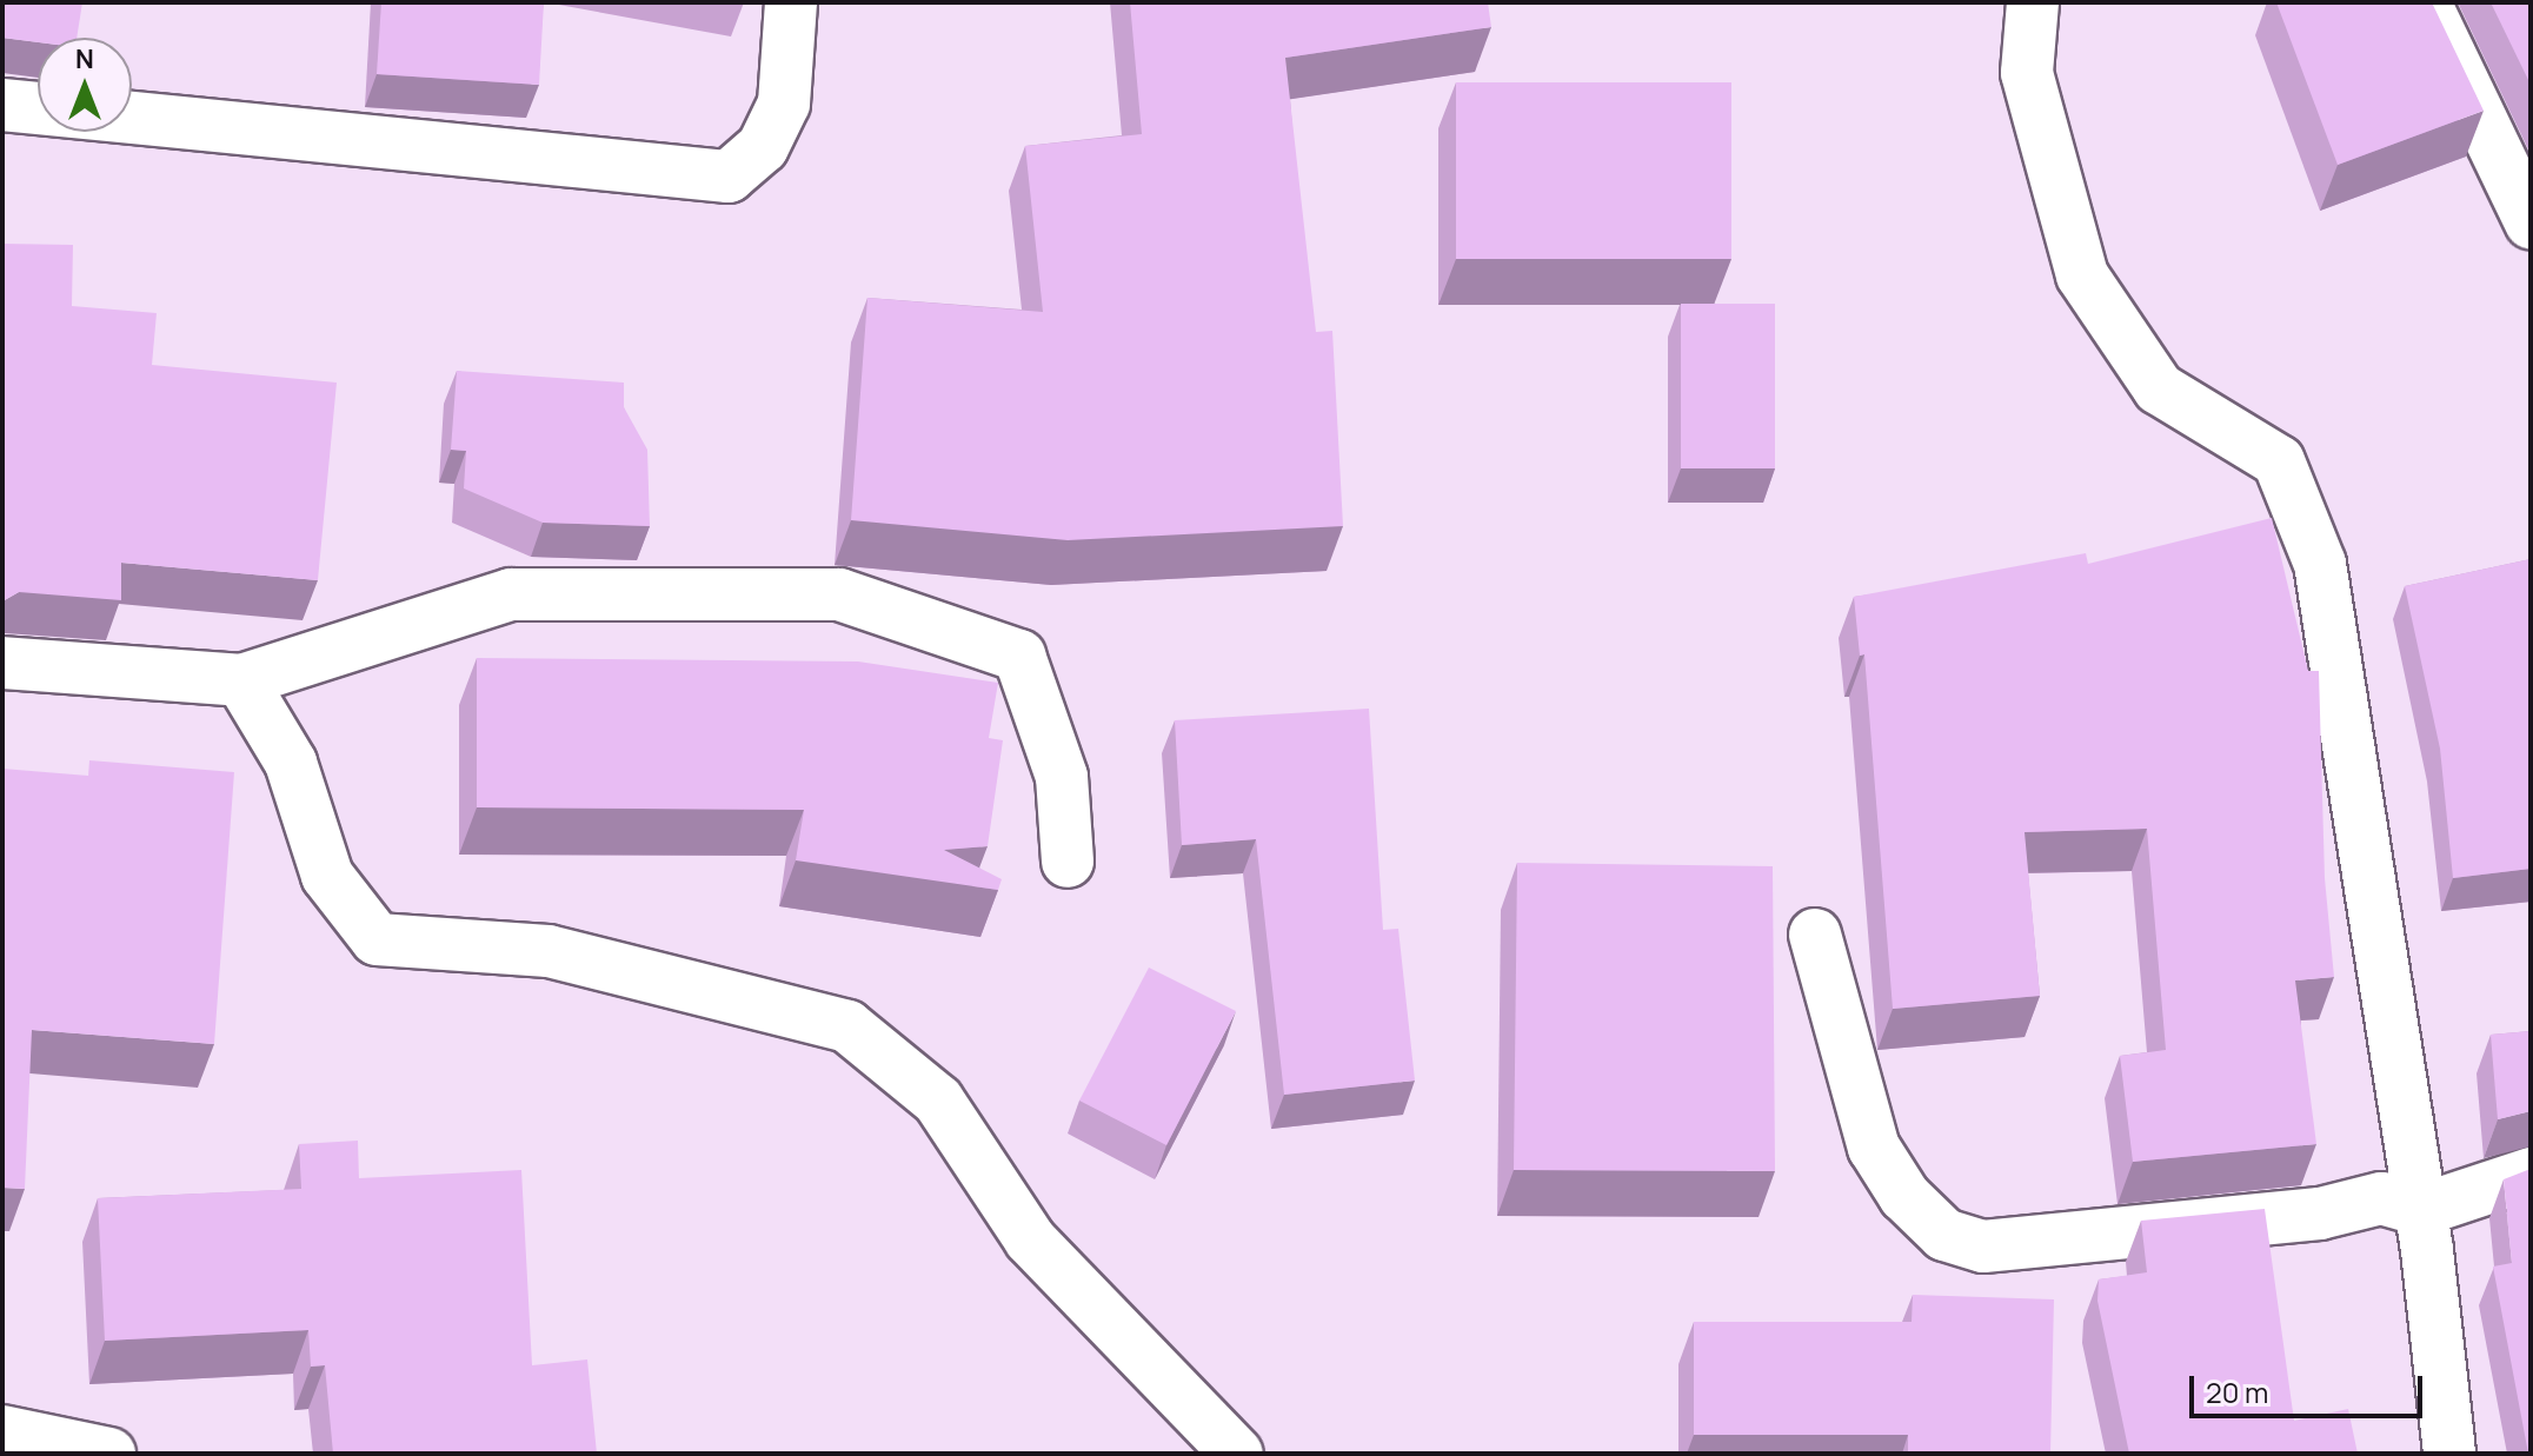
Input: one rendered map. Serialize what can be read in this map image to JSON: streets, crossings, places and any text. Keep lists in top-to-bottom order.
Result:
{
  "scale_bar": "20 m",
  "north": "top"
}
